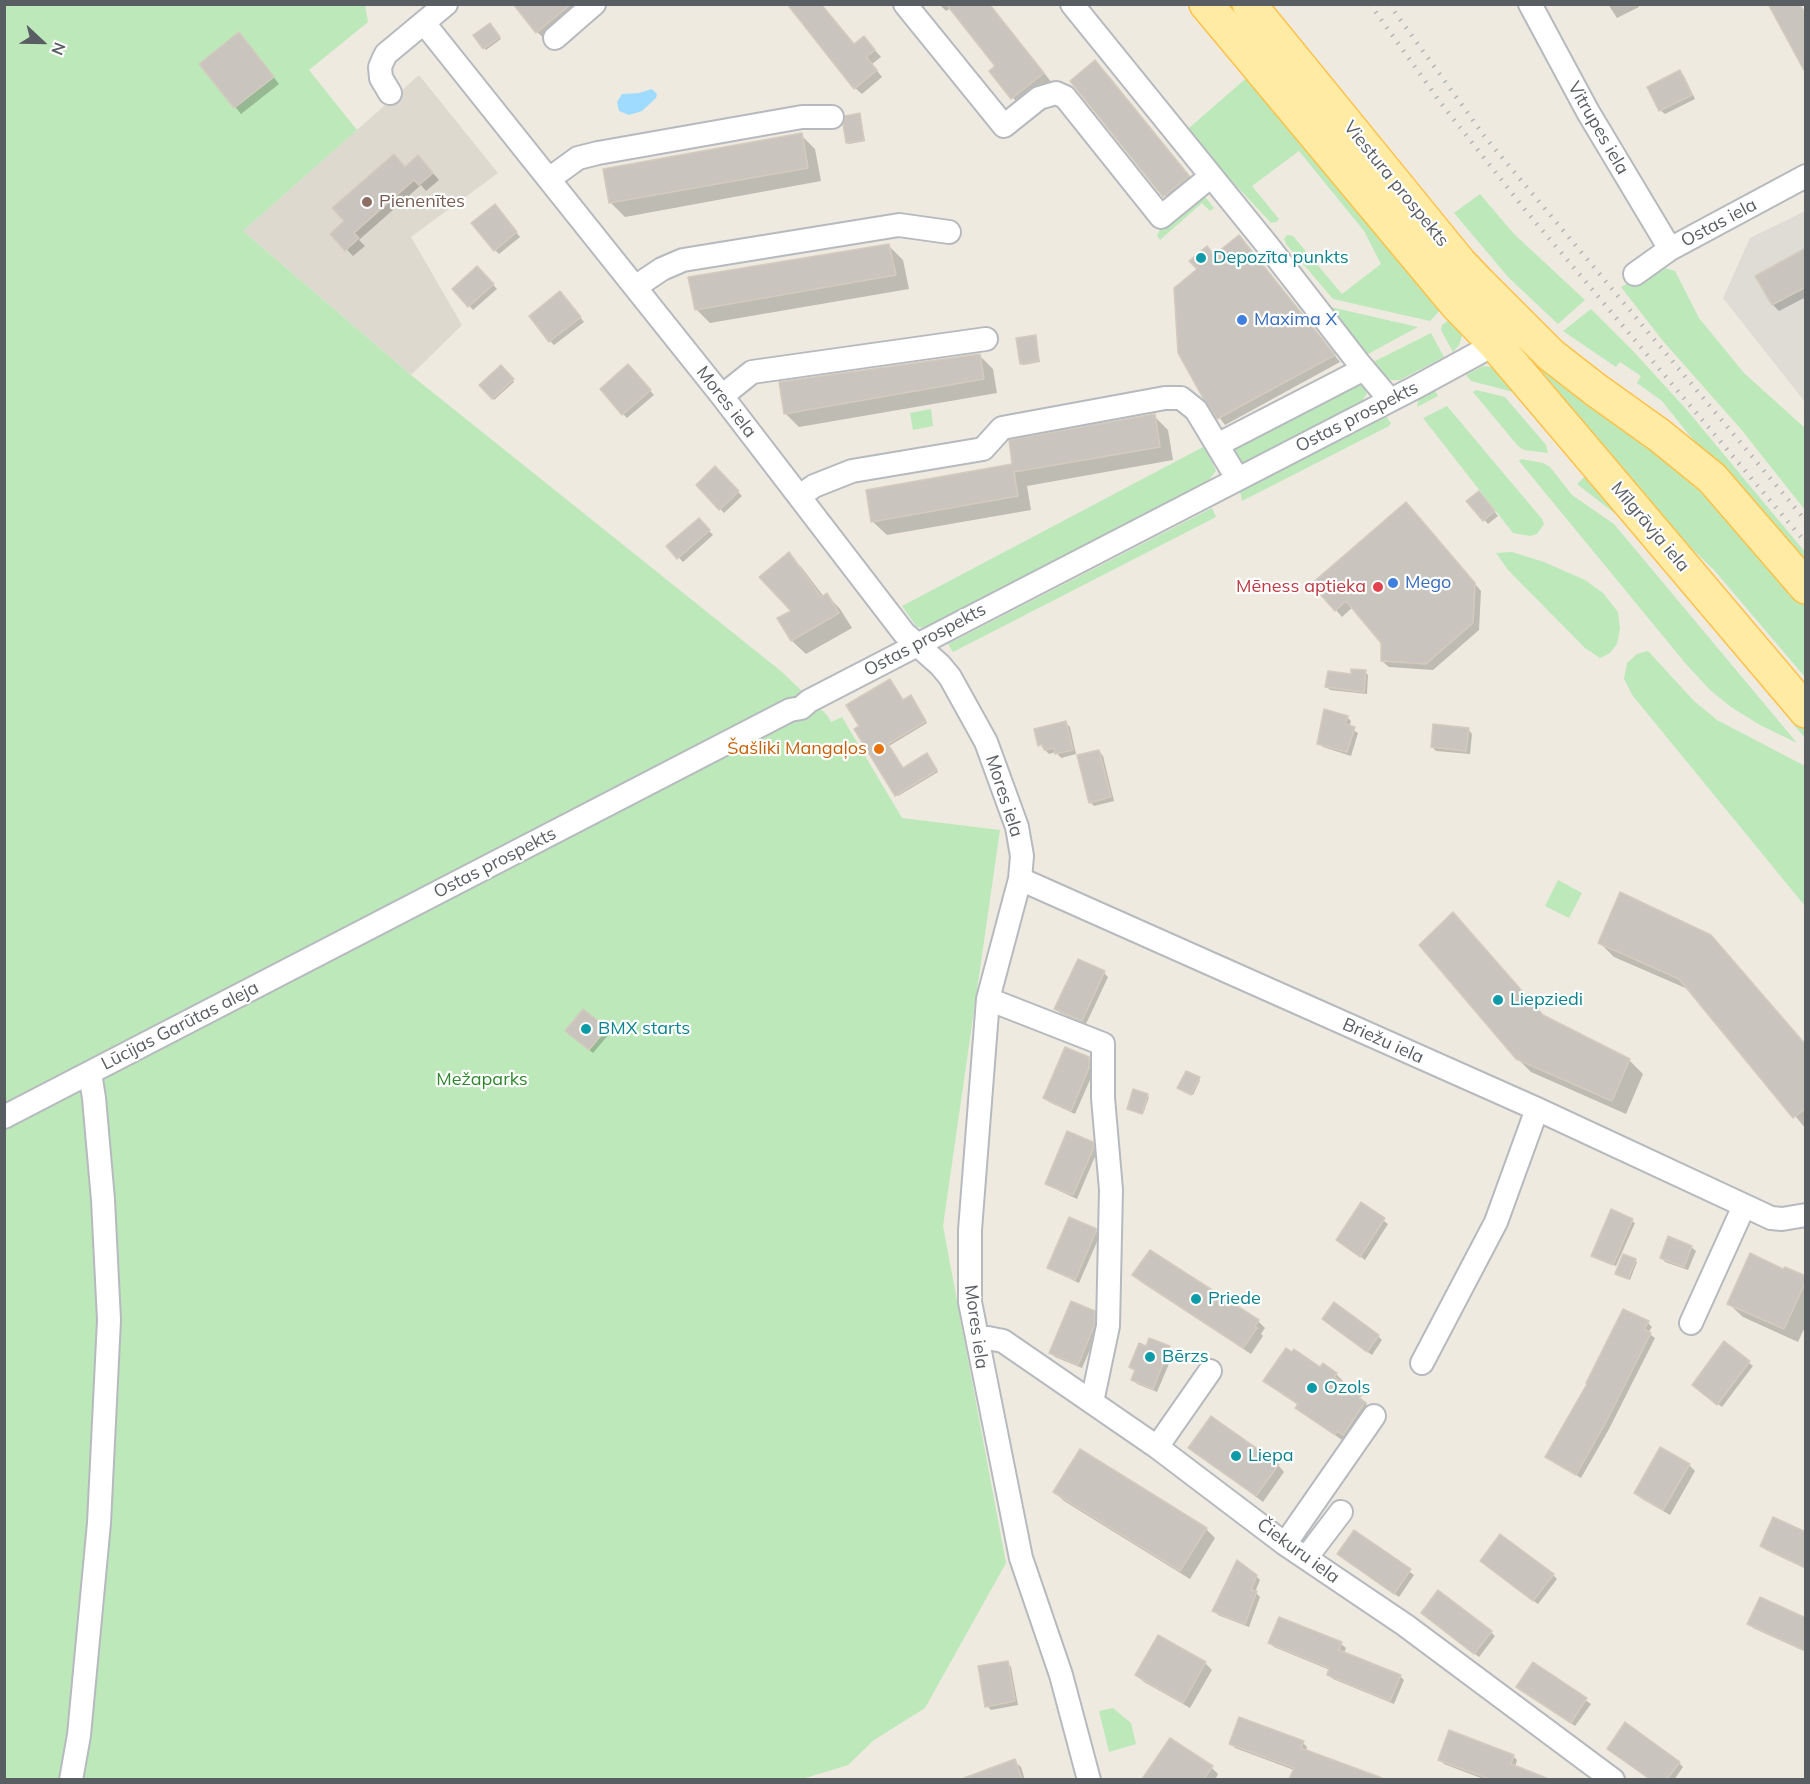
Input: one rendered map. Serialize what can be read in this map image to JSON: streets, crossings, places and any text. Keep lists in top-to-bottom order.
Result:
{
  "streets": {
    "main road": ["Viestura prospekts", "Mīlgrāvja iela"],
    "street": [
      "Vitrupes iela",
      "Ostas iela",
      "Mores iela",
      "Ostas prospekts",
      "Lūcijas Garūtas aleja",
      "Briežu iela",
      "Čiekuru iela"
    ]
  },
  "crossings": [
    ["Vitrupes iela", "Ostas iela"],
    ["Viestura prospekts", "Ostas prospekts"],
    ["Viestura prospekts", "Mīlgrāvja iela"],
    ["Mores iela", "Ostas prospekts"],
    ["Mores iela", "Briežu iela"],
    ["Mores iela", "Čiekuru iela"],
    ["Ostas prospekts", "Mīlgrāvja iela"],
    ["Ostas prospekts", "Lūcijas Garūtas aleja"]
  ],
  "parks": ["Mežaparks"],
  "places": [
    "Pienenītes",
    "Depozīta punkts",
    "Maxima X",
    "Mego",
    "Mēness aptieka",
    "Šašliki Mangaļos",
    "Liepziedi",
    "BMX starts",
    "Priede",
    "Bērzs",
    "Ozols",
    "Liepa"
  ],
  "north": "right"
}
